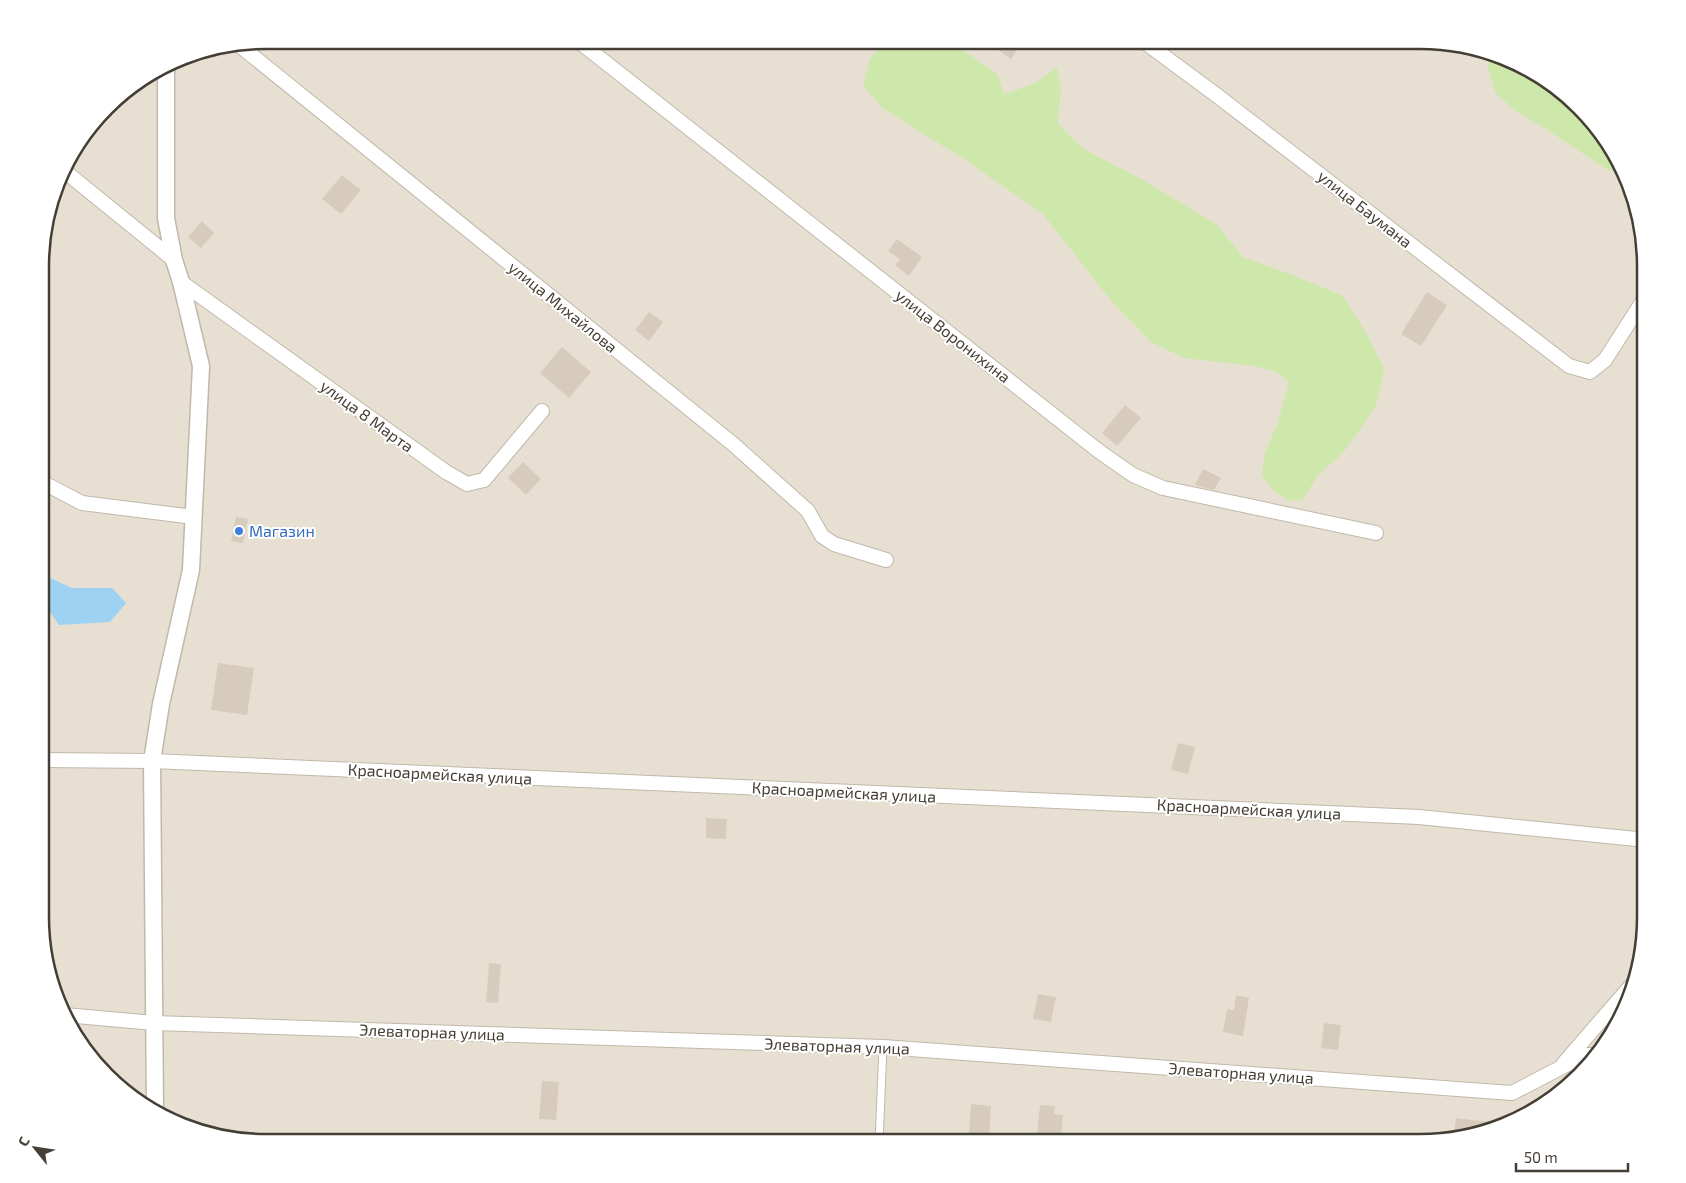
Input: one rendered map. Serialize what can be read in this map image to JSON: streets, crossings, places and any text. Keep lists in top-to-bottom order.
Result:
{
  "streets": {
    "street": [
      "улица Баумана",
      "улица Михайлова",
      "улица Воронихина",
      "улица 8 Марта",
      "Красноармейская улица",
      "Элеваторная улица"
    ]
  },
  "places": ["Магазин"],
  "scale_bar": "50 m",
  "north": "top left"
}
